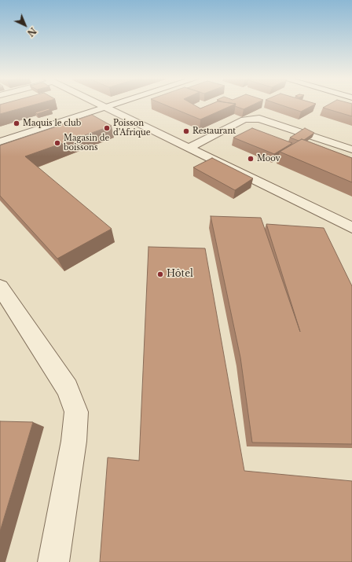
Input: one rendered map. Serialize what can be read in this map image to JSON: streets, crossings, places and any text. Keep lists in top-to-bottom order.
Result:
{
  "places": [
    "Maquis le club",
    "Poisson d’Afrique",
    "Restaurant",
    "Magasin de boissons",
    "Moov",
    "Hôtel"
  ],
  "north": "bottom right"
}
